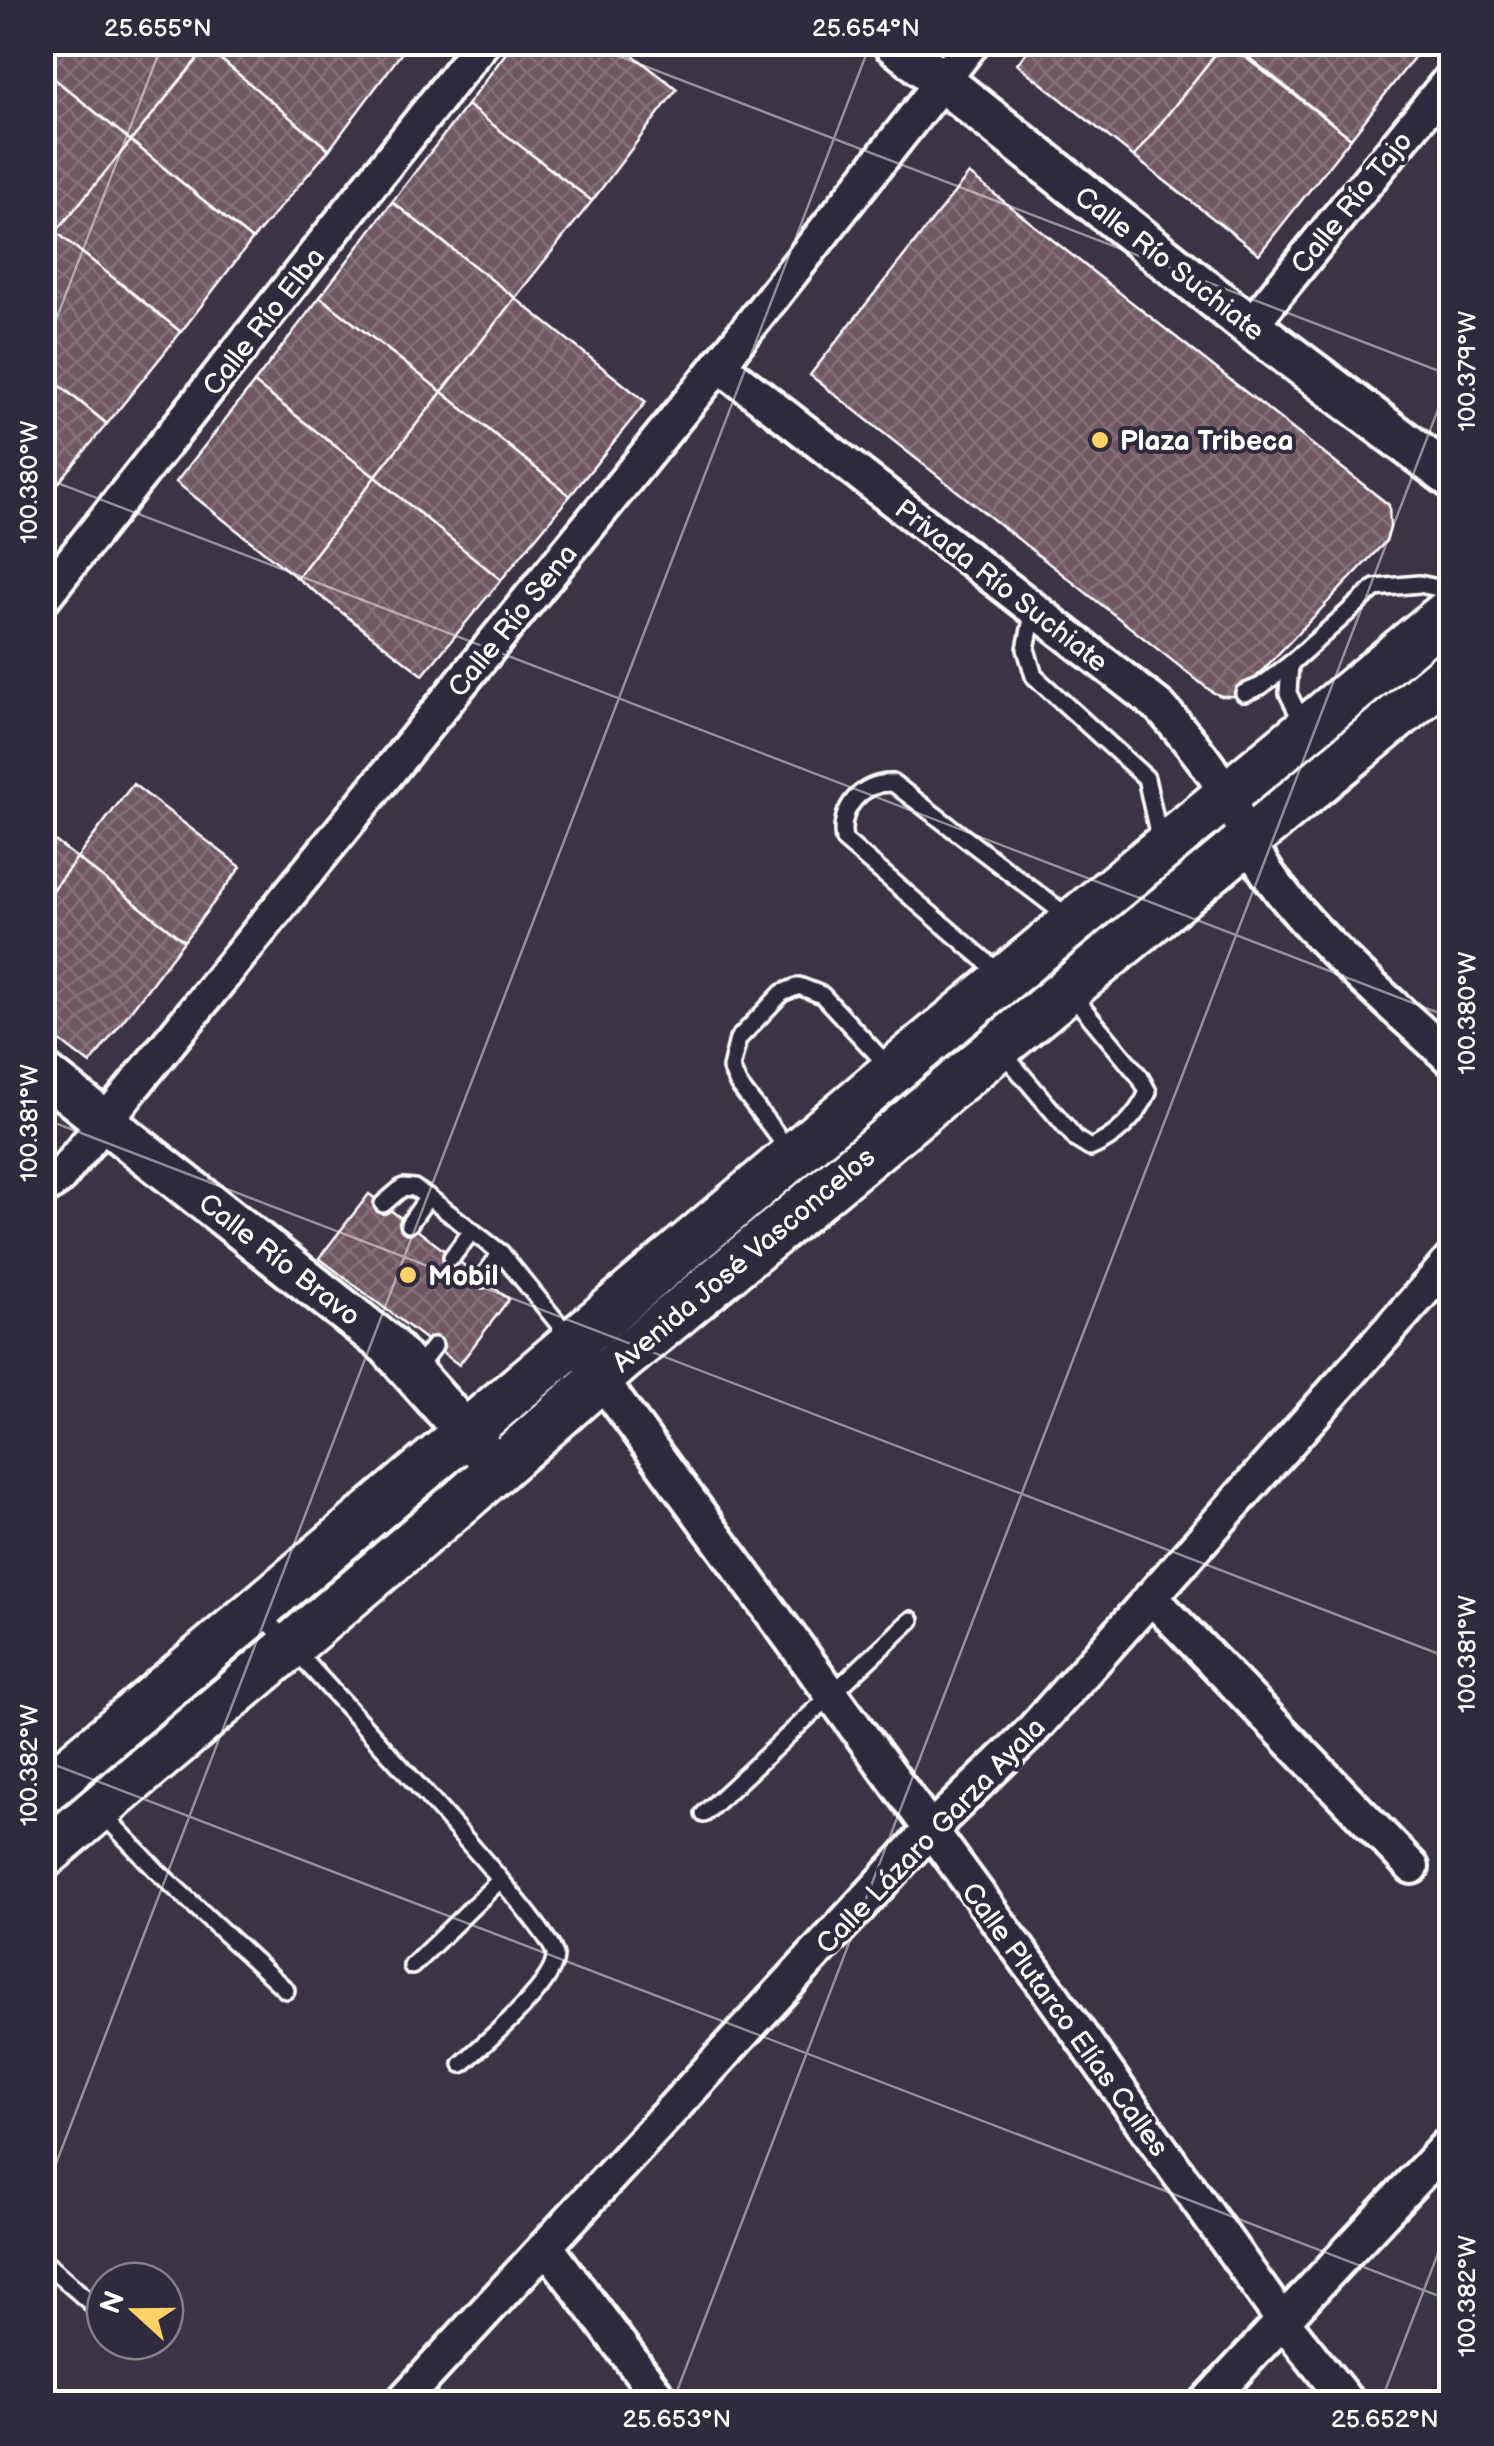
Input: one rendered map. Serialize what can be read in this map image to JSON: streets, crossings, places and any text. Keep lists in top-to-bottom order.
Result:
{
  "streets": {
    "main road": ["Avenida José Vasconcelos"],
    "street": [
      "Calle Río Tajo",
      "Calle Río Suchiate",
      "Calle Río Elba",
      "Privada Río Suchiate",
      "Calle Río Sena",
      "Calle Río Bravo",
      "Calle Lázaro Garza Ayala",
      "Calle Plutarco Elías Calles"
    ]
  },
  "crossings": [
    ["Calle Río Tajo", "Calle Río Suchiate"],
    ["Calle Río Suchiate", "Calle Río Sena"],
    ["Privada Río Suchiate", "Calle Río Sena"],
    ["Privada Río Suchiate", "Avenida José Vasconcelos"],
    ["Calle Río Sena", "Calle Río Bravo"],
    ["Calle Río Bravo", "Avenida José Vasconcelos"],
    ["Avenida José Vasconcelos", "Calle Plutarco Elías Calles"],
    ["Calle Lázaro Garza Ayala", "Calle Plutarco Elías Calles"]
  ],
  "places": ["Plaza Tribeca", "Mobil"],
  "north": "left",
  "coordinates": [
    "25.655°N",
    "25.654°N",
    "100.379°W",
    "100.380°W",
    "100.381°W",
    "100.382°W",
    "25.653°N",
    "25.652°N"
  ]
}
